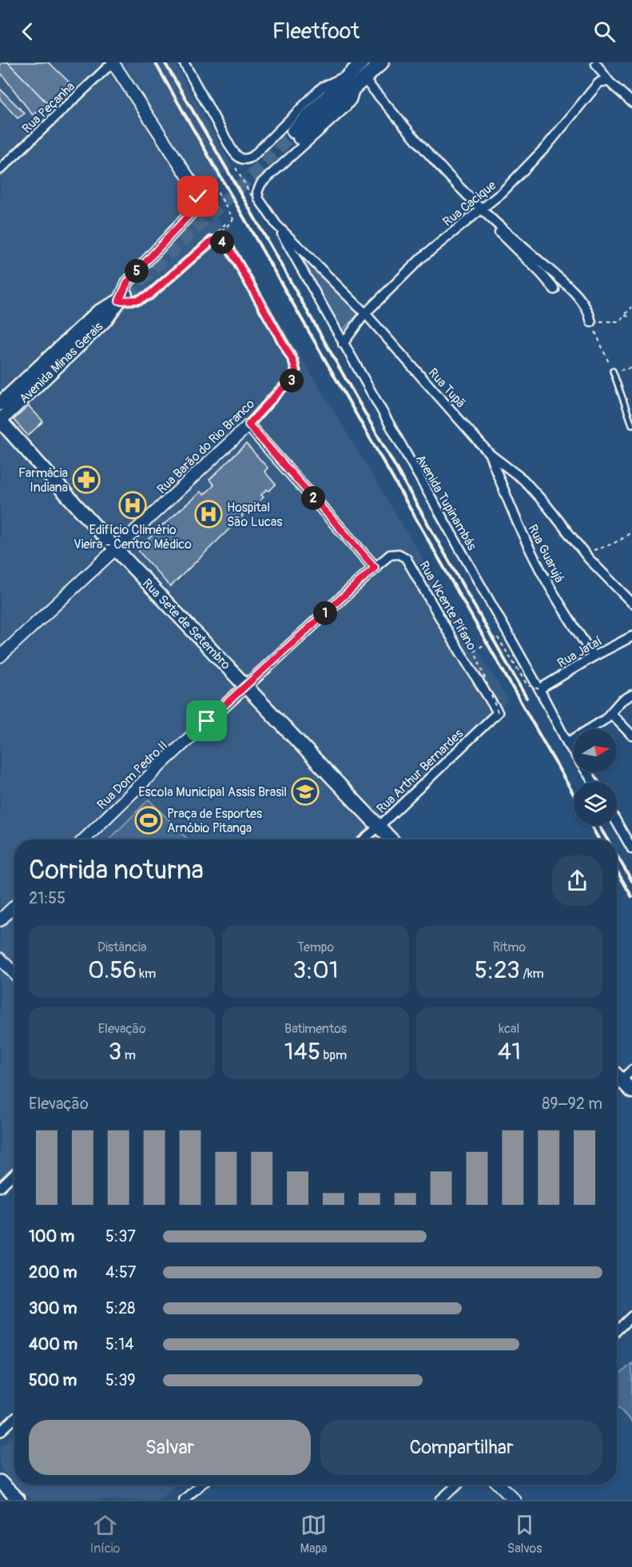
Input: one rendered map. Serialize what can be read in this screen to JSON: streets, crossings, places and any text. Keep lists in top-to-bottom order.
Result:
{
  "streets": {
    "main road": ["Avenida Minas Gerais", "Rua Sete de Setembro"],
    "street": [
      "Rua Peçanha",
      "Rua Cacique",
      "Rua Tupã",
      "Rua Barão do Rio Branco",
      "Avenida Tupinambás",
      "Rua Guarujá",
      "Rua Vicente Pifano",
      "Rua Jataí",
      "Rua Arthur Bernardes",
      "Rua Dom Pedro II"
    ]
  },
  "crossings": [
    ["Rua Peçanha", "Avenida Minas Gerais"],
    ["Rua Cacique", "Rua Tupã"],
    ["Rua Cacique", "Avenida Tupinambás"],
    ["Avenida Minas Gerais", "Rua Barão do Rio Branco"],
    ["Avenida Minas Gerais", "Rua Sete de Setembro"],
    ["Rua Tupã", "Avenida Tupinambás"],
    ["Rua Tupã", "Rua Guarujá"],
    ["Rua Barão do Rio Branco", "Rua Sete de Setembro"],
    ["Avenida Tupinambás", "Rua Jataí"],
    ["Rua Guarujá", "Rua Jataí"],
    ["Rua Vicente Pifano", "Rua Arthur Bernardes"],
    ["Rua Vicente Pifano", "Rua Dom Pedro II"],
    ["Rua Sete de Setembro", "Rua Arthur Bernardes"],
    ["Rua Sete de Setembro", "Rua Dom Pedro II"]
  ],
  "places": {
    "pharmacy": ["Farmácia Indiana"],
    "hospital": ["Edifício Climério Vieira - Centro Médico", "Hospital São Lucas"],
    "school or university": ["Escola Municipal Assis Brasil"],
    "sports": ["Praça de Esportes Arnóbio Pitanga"]
  },
  "north": "right",
  "page": {
    "header": "Fleetfoot",
    "pins": [
      "4",
      "5",
      "3",
      "2",
      "1"
    ],
    "heading": ["Corrida noturna", "21:55"],
    "stats": [
      ["Distância", "0.56 km"],
      ["Tempo", "3:01"],
      ["Ritmo", "5:23 /km"],
      ["Elevação", "3 m"],
      ["Batimentos", "145 bpm"],
      ["kcal", "41"]
    ],
    "chart": ["Elevação", "89–92 m"],
    "list": [
      {
        "name": "100 m",
        "note": "5:37"
      },
      {
        "name": "200 m",
        "note": "4:57"
      },
      {
        "name": "300 m",
        "note": "5:28"
      },
      {
        "name": "400 m",
        "note": "5:14"
      },
      {
        "name": "500 m",
        "note": "5:39"
      }
    ],
    "buttons": ["Salvar", "Compartilhar"],
    "tabs": ["Início", "Mapa", "Salvos"]
  }
}
